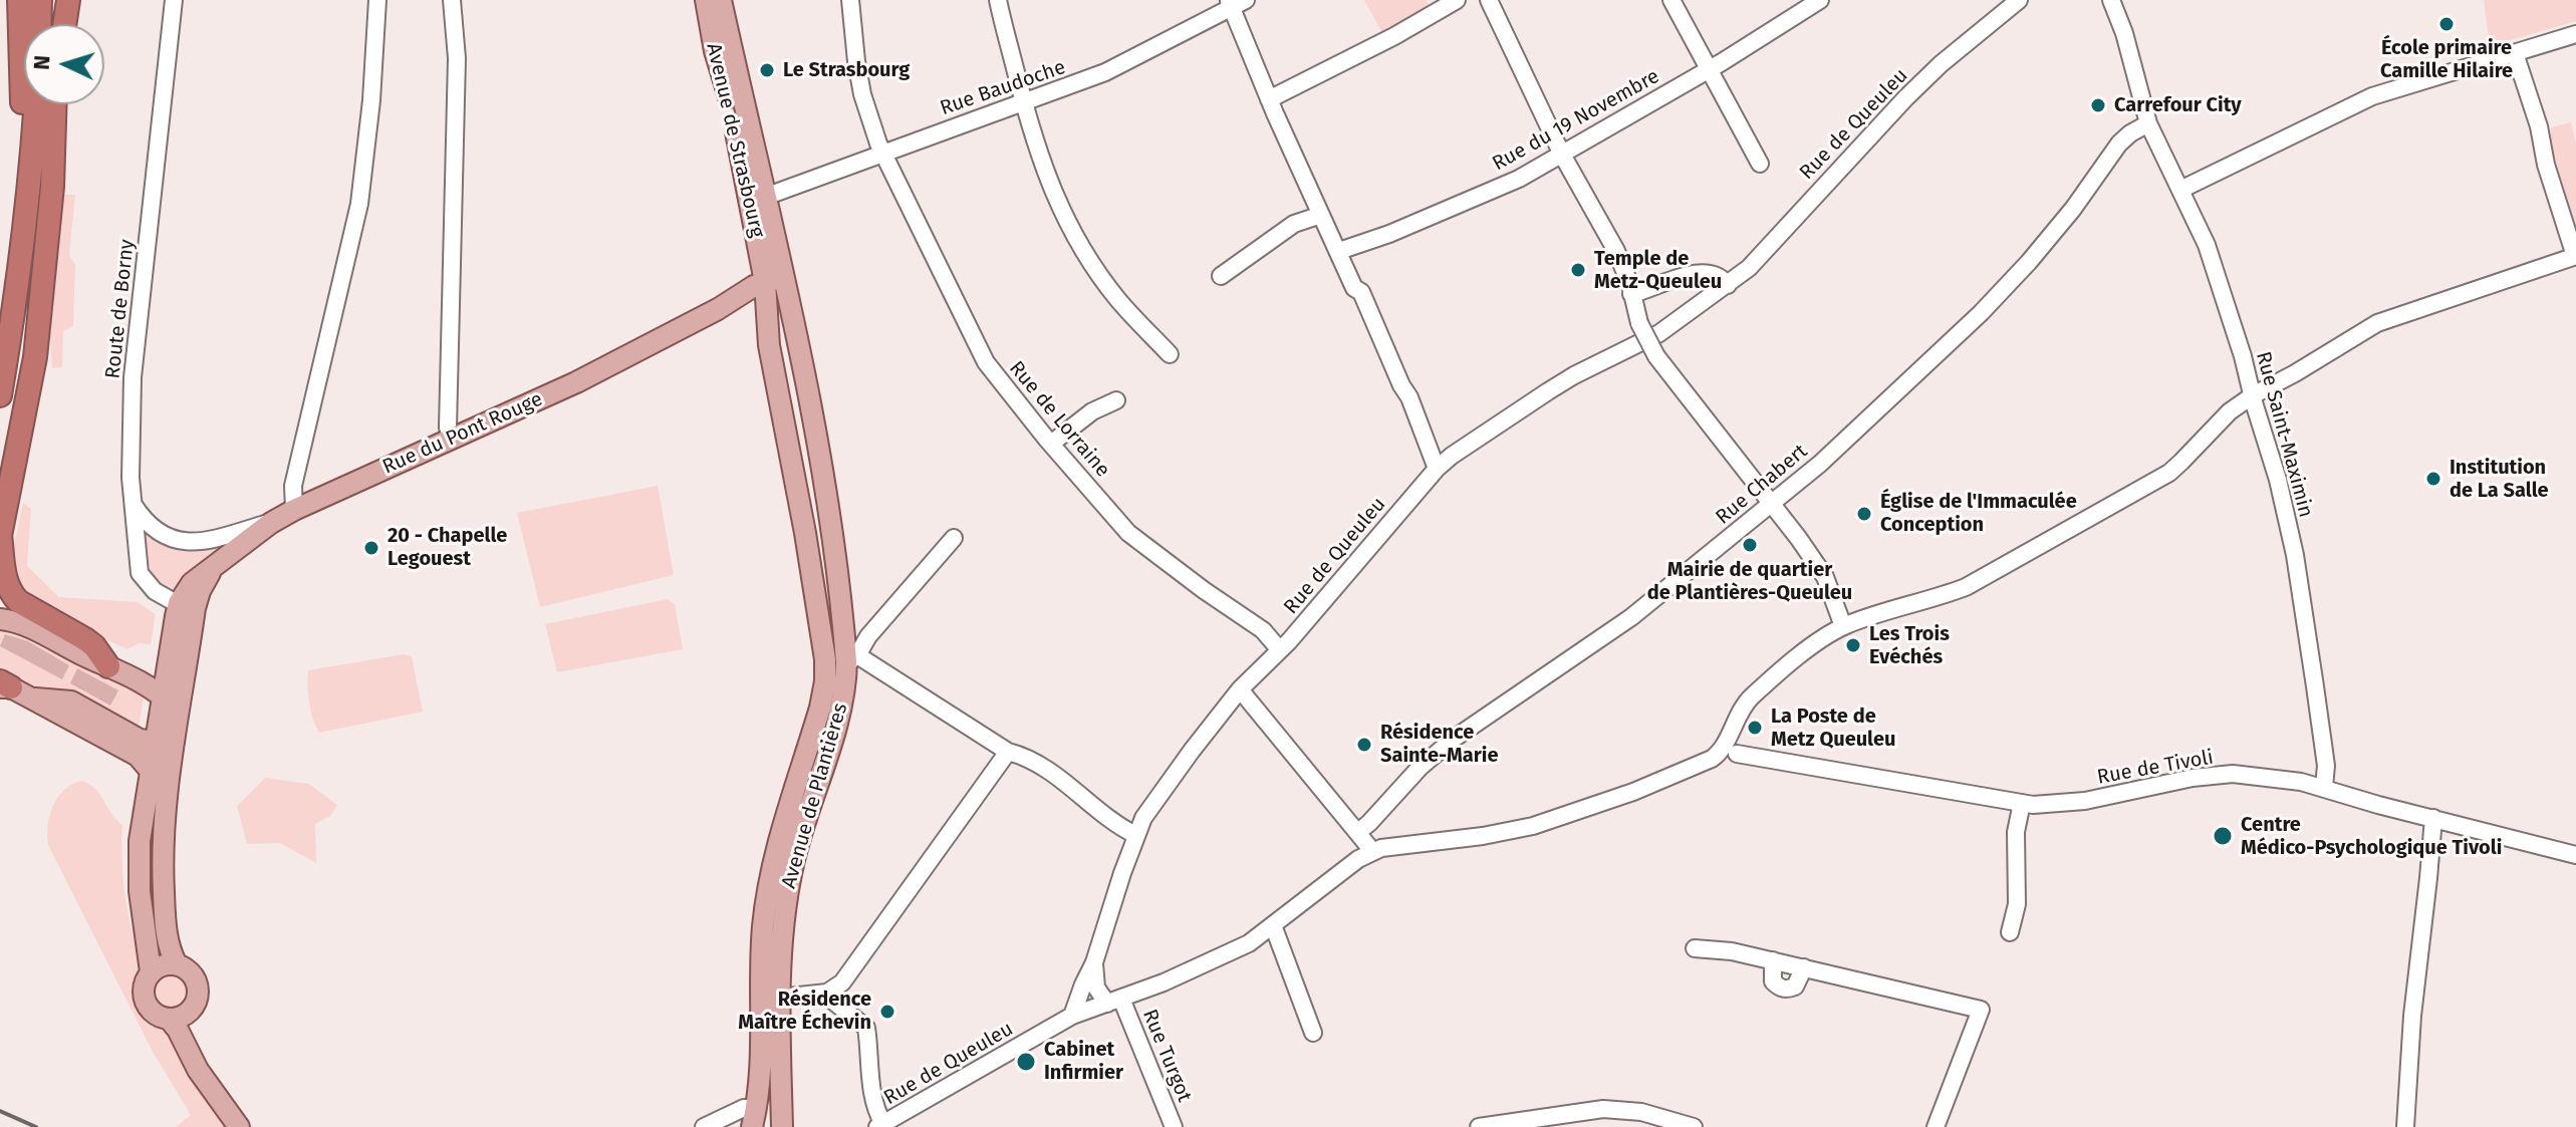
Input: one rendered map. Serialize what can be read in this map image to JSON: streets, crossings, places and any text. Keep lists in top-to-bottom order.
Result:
{
  "streets": {
    "main road": ["Avenue de Strasbourg", "Rue du Pont Rouge", "Avenue de Plantières"],
    "street": [
      "Rue Baudoche",
      "Rue du 19 Novembre",
      "Rue de Queuleu",
      "Route de Borny",
      "Rue de Lorraine",
      "Rue Saint-Maximin",
      "Rue Chabert",
      "Rue de Tivoli",
      "Rue Turgot"
    ]
  },
  "crossings": [
    ["Rue Baudoche", "Avenue de Strasbourg"],
    ["Rue Baudoche", "Rue de Lorraine"],
    ["Rue de Queuleu", "Rue de Lorraine"],
    ["Avenue de Strasbourg", "Rue du Pont Rouge"],
    ["Avenue de Strasbourg", "Avenue de Plantières"],
    ["Route de Borny", "Rue du Pont Rouge"],
    ["Rue du Pont Rouge", "Avenue de Plantières"],
    ["Rue Saint-Maximin", "Rue Chabert"],
    ["Rue Saint-Maximin", "Rue de Tivoli"]
  ],
  "places": [
    "École primaire Camille Hilaire",
    "Le Strasbourg",
    "Carrefour City",
    "Temple de Metz-Queuleu",
    "Institution de La Salle",
    "Église de l'Immaculée Conception",
    "Mairie de quartier de Plantières-Queuleu",
    "20 - Chapelle Legouest",
    "Les Trois Evéchés",
    "La Poste de Metz Queuleu",
    "Résidence Sainte-Marie",
    "Centre Médico-Psychologique Tivoli",
    "Résidence Maître Échevin",
    "Cabinet Infirmier"
  ],
  "north": "left"
}
